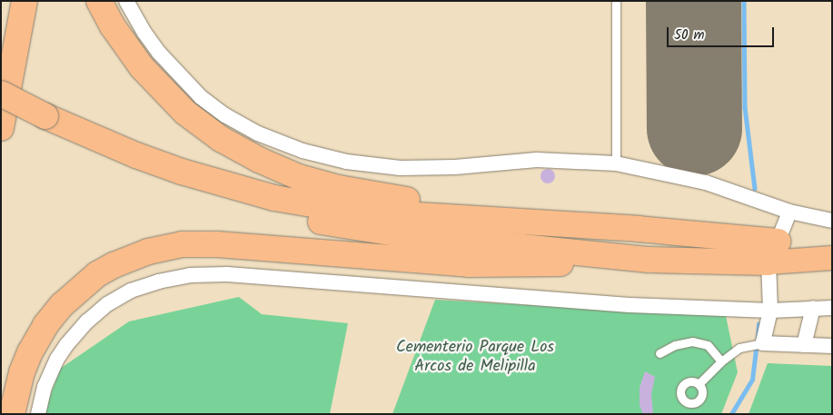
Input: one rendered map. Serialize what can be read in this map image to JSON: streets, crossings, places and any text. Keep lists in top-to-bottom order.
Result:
{
  "parks": ["Cementerio Parque Los Arcos de Melipilla"],
  "scale_bar": "50 m"
}
